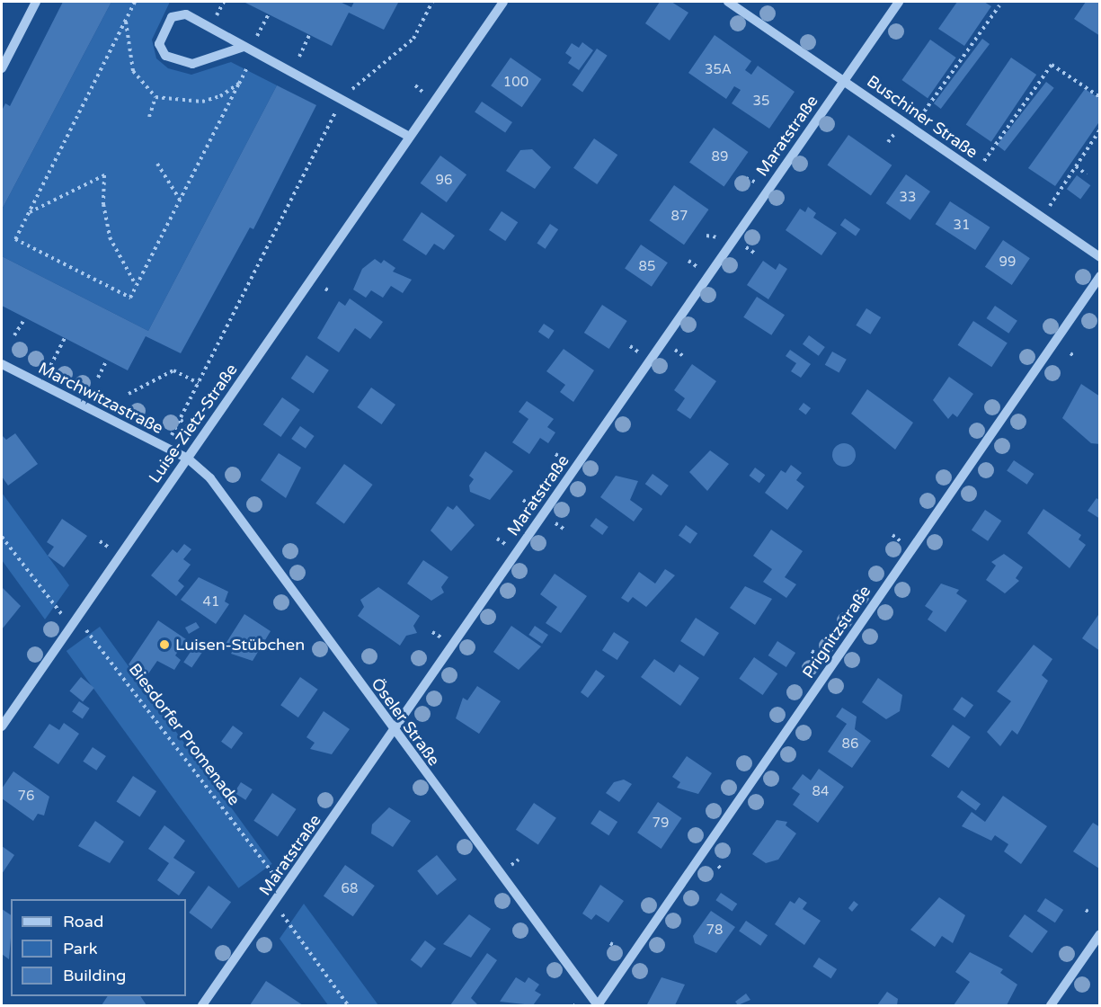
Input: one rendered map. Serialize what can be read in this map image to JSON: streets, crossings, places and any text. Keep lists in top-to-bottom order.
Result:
{
  "streets": {
    "street": [
      "Buschiner Straße",
      "Maratstraße",
      "Marchwitzastraße",
      "Luise-Zietz-Straße",
      "Prignitzstraße",
      "Öseler Straße"
    ],
    "path": ["Biesdorfer Promenade"]
  },
  "crossings": [
    ["Buschiner Straße", "Maratstraße"],
    ["Maratstraße", "Öseler Straße"],
    ["Marchwitzastraße", "Luise-Zietz-Straße"],
    ["Marchwitzastraße", "Öseler Straße"],
    ["Luise-Zietz-Straße", "Öseler Straße"],
    ["Luise-Zietz-Straße", "Biesdorfer Promenade"],
    ["Prignitzstraße", "Öseler Straße"]
  ],
  "places": ["Luisen-Stübchen"],
  "house_numbers": [
    "35A",
    "100",
    "35",
    "89",
    "96",
    "33",
    "87",
    "31",
    "99",
    "85",
    "41",
    "86",
    "84",
    "76",
    "79",
    "68",
    "78"
  ],
  "legend": ["Road", "Park", "Building"]
}
